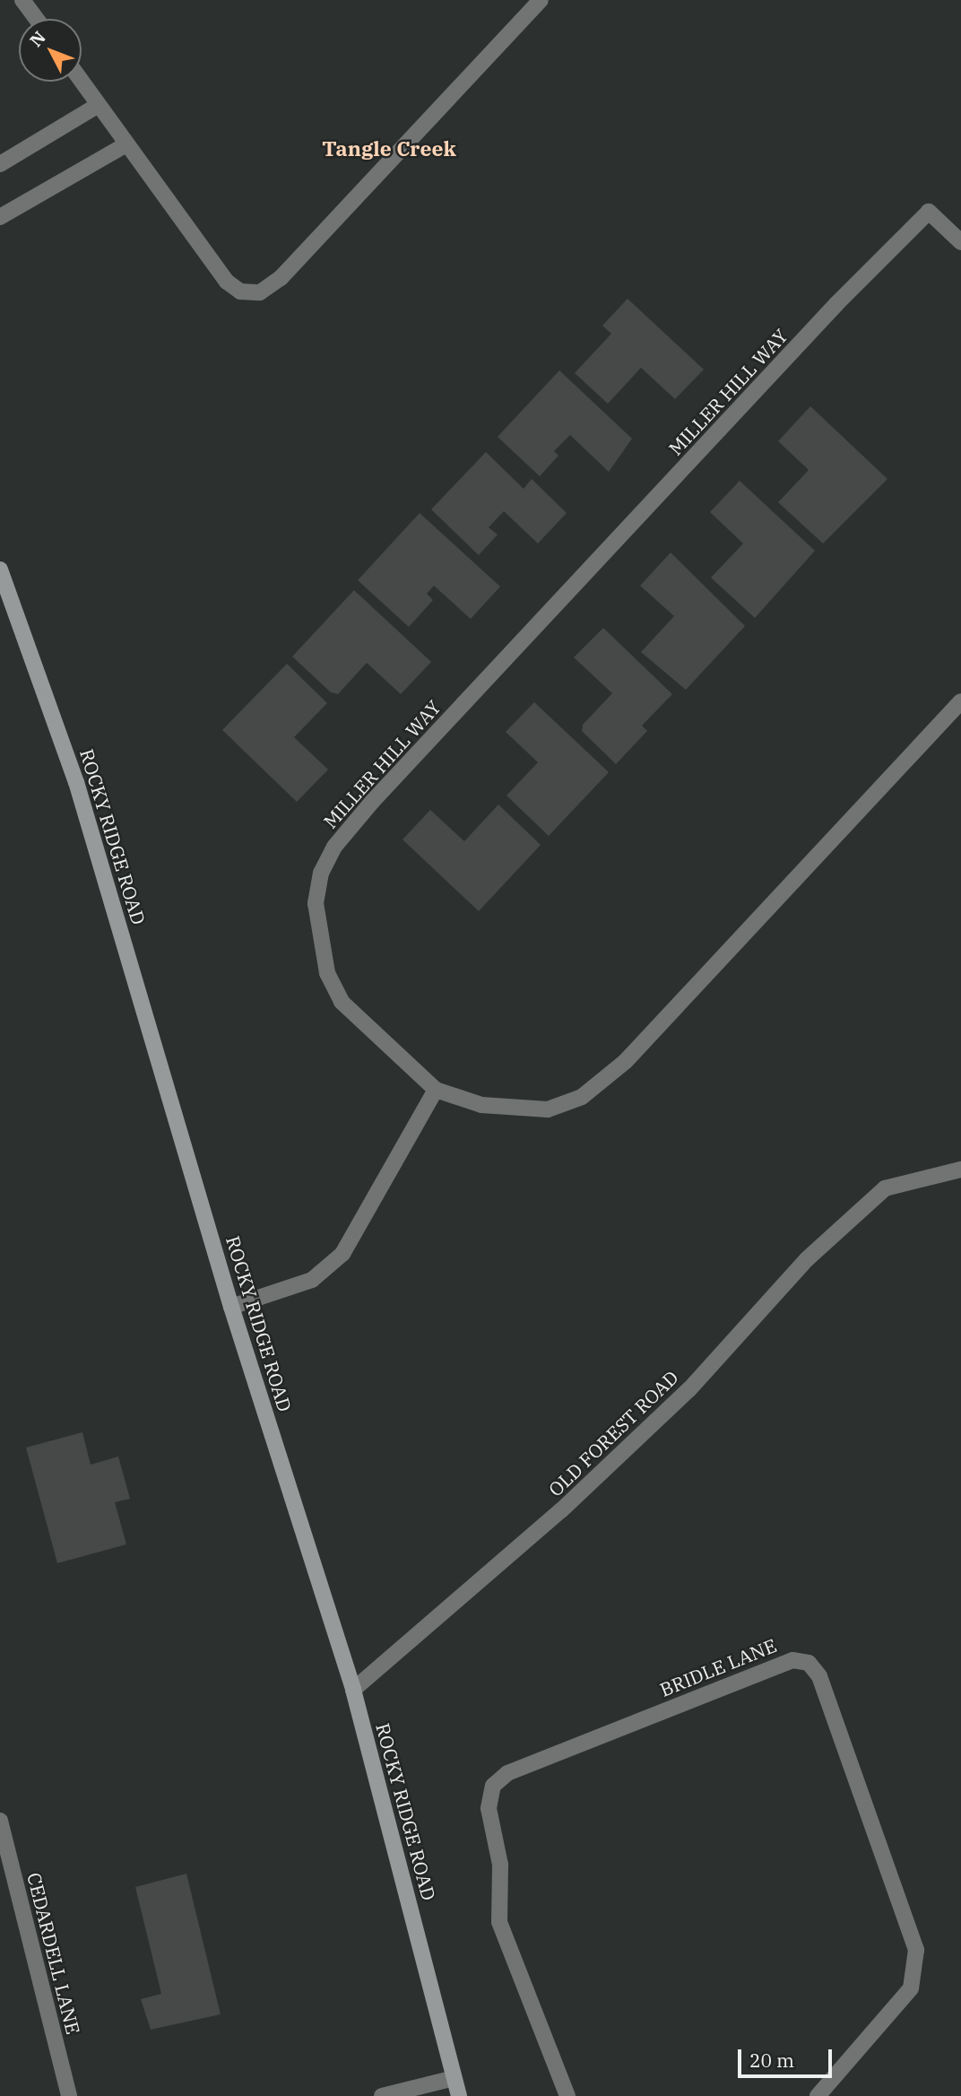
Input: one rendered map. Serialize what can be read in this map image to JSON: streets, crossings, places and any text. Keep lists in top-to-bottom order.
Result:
{
  "streets": {
    "main road": ["ROCKY RIDGE ROAD"],
    "street": [
      "MILLER HILL WAY",
      "OLD FOREST ROAD",
      "BRIDLE LANE",
      "CEDARDELL LANE"
    ]
  },
  "crossings": [
    ["ROCKY RIDGE ROAD", "OLD FOREST ROAD"]
  ],
  "districts": ["Tangle Creek"],
  "scale_bar": "20 m",
  "north": "top left"
}
